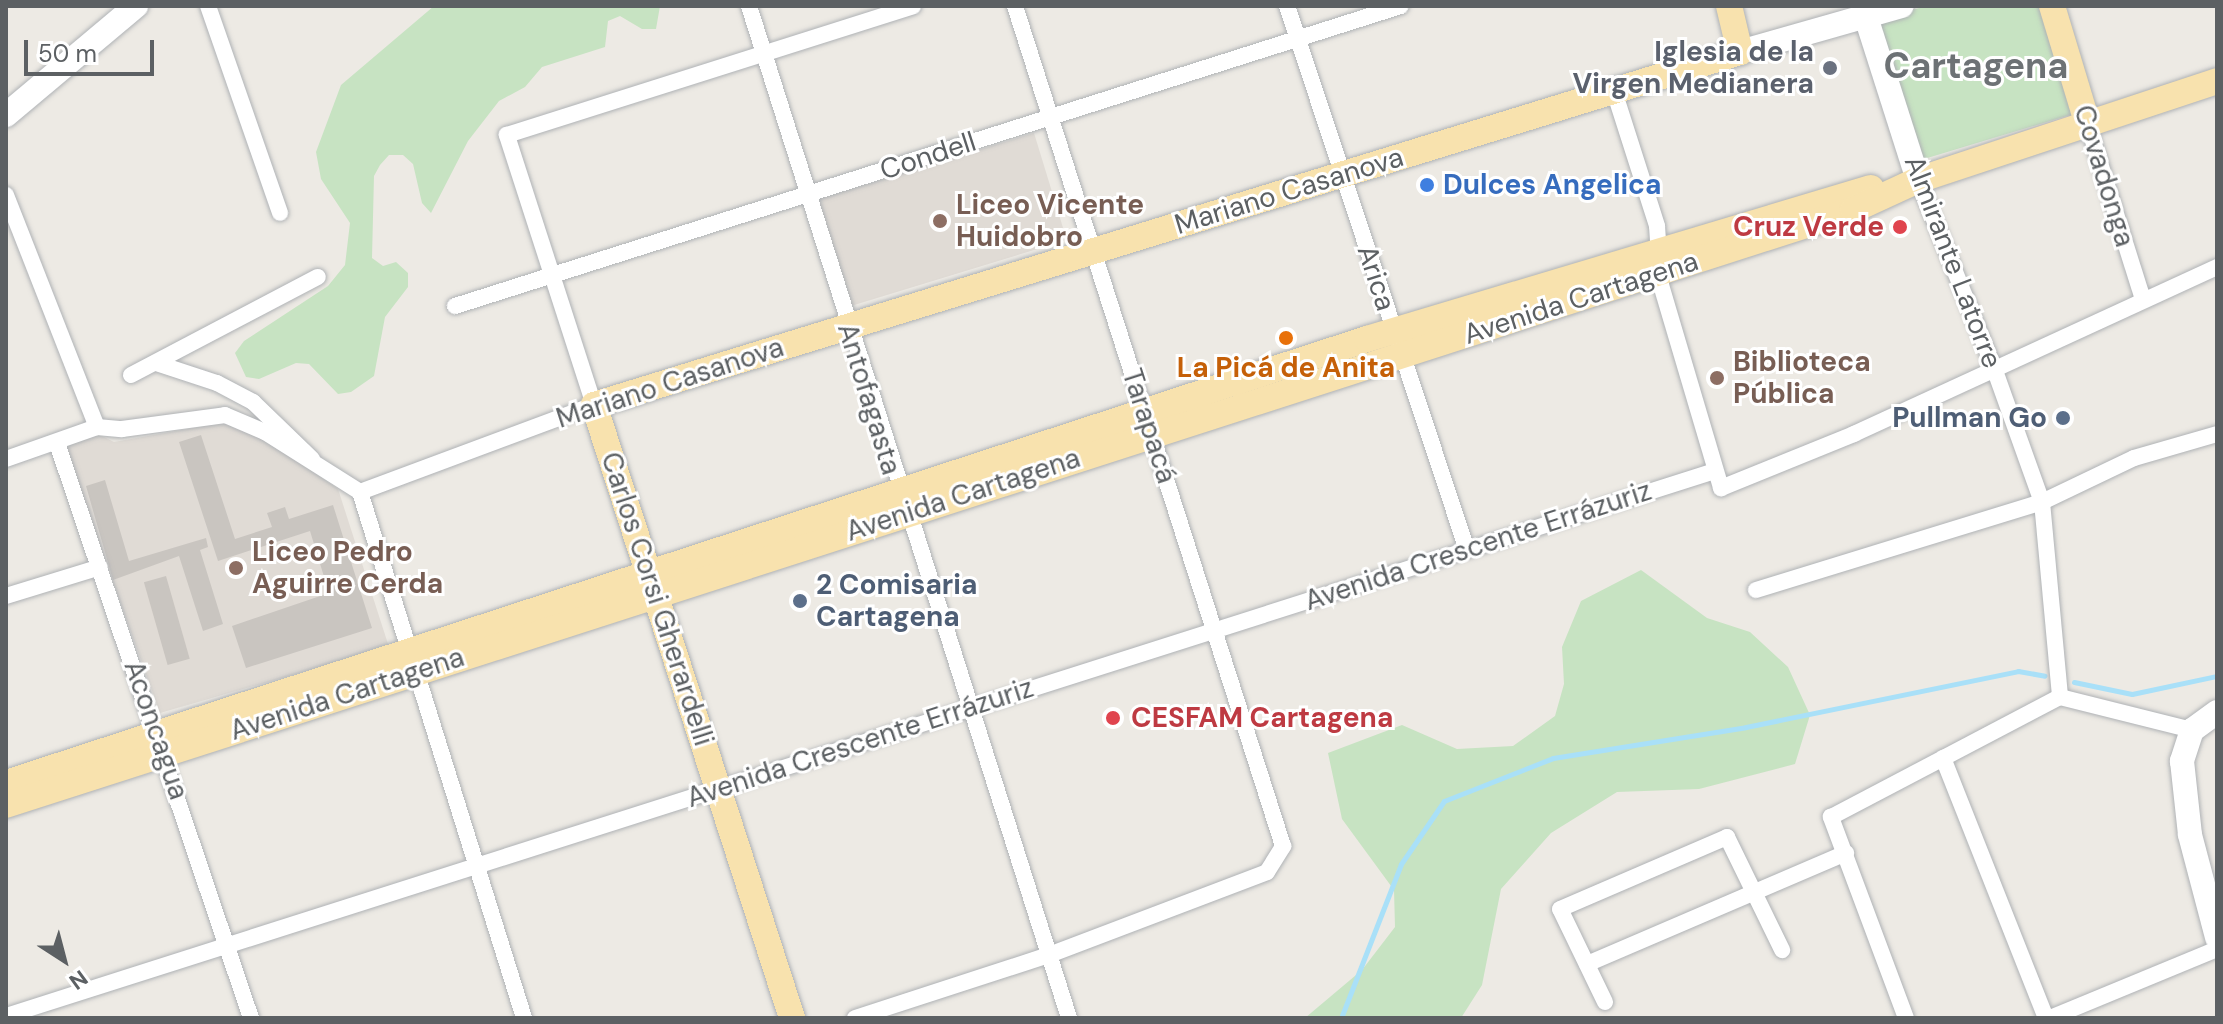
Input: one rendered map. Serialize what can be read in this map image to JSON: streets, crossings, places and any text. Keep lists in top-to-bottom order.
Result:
{
  "streets": {
    "main road": [
      "Covadonga",
      "Mariano Casanova",
      "Avenida Cartagena",
      "Carlos Corsi Gherardelli"
    ],
    "street": [
      "Condell",
      "Almirante Latorre",
      "Arica",
      "Antofagasta",
      "Tarapacá",
      "Avenida Crescente Errázuriz",
      "Aconcagua"
    ]
  },
  "crossings": [
    ["Condell", "Arica"],
    ["Condell", "Antofagasta"],
    ["Condell", "Tarapacá"],
    ["Condell", "Carlos Corsi Gherardelli"],
    ["Covadonga", "Avenida Cartagena"],
    ["Mariano Casanova", "Almirante Latorre"],
    ["Mariano Casanova", "Arica"],
    ["Mariano Casanova", "Antofagasta"],
    ["Mariano Casanova", "Tarapacá"],
    ["Mariano Casanova", "Carlos Corsi Gherardelli"],
    ["Almirante Latorre", "Avenida Cartagena"],
    ["Arica", "Avenida Cartagena"],
    ["Arica", "Avenida Crescente Errázuriz"],
    ["Avenida Cartagena", "Antofagasta"],
    ["Avenida Cartagena", "Tarapacá"],
    ["Avenida Cartagena", "Carlos Corsi Gherardelli"],
    ["Avenida Cartagena", "Aconcagua"],
    ["Antofagasta", "Tarapacá"],
    ["Antofagasta", "Avenida Crescente Errázuriz"],
    ["Antofagasta", "Carlos Corsi Gherardelli"],
    ["Tarapacá", "Avenida Crescente Errázuriz"],
    ["Avenida Crescente Errázuriz", "Carlos Corsi Gherardelli"],
    ["Avenida Crescente Errázuriz", "Aconcagua"]
  ],
  "districts": ["Cartagena"],
  "places": [
    "Iglesia de la Virgen Medianera",
    "Dulces Angelica",
    "Liceo Vicente Huidobro",
    "Cruz Verde",
    "La Picá de Anita",
    "Biblioteca Pública",
    "Pullman Go",
    "Liceo Pedro Aguirre Cerda",
    "2 Comisaria Cartagena",
    "CESFAM Cartagena"
  ],
  "scale_bar": "50 m",
  "north": "bottom right"
}
